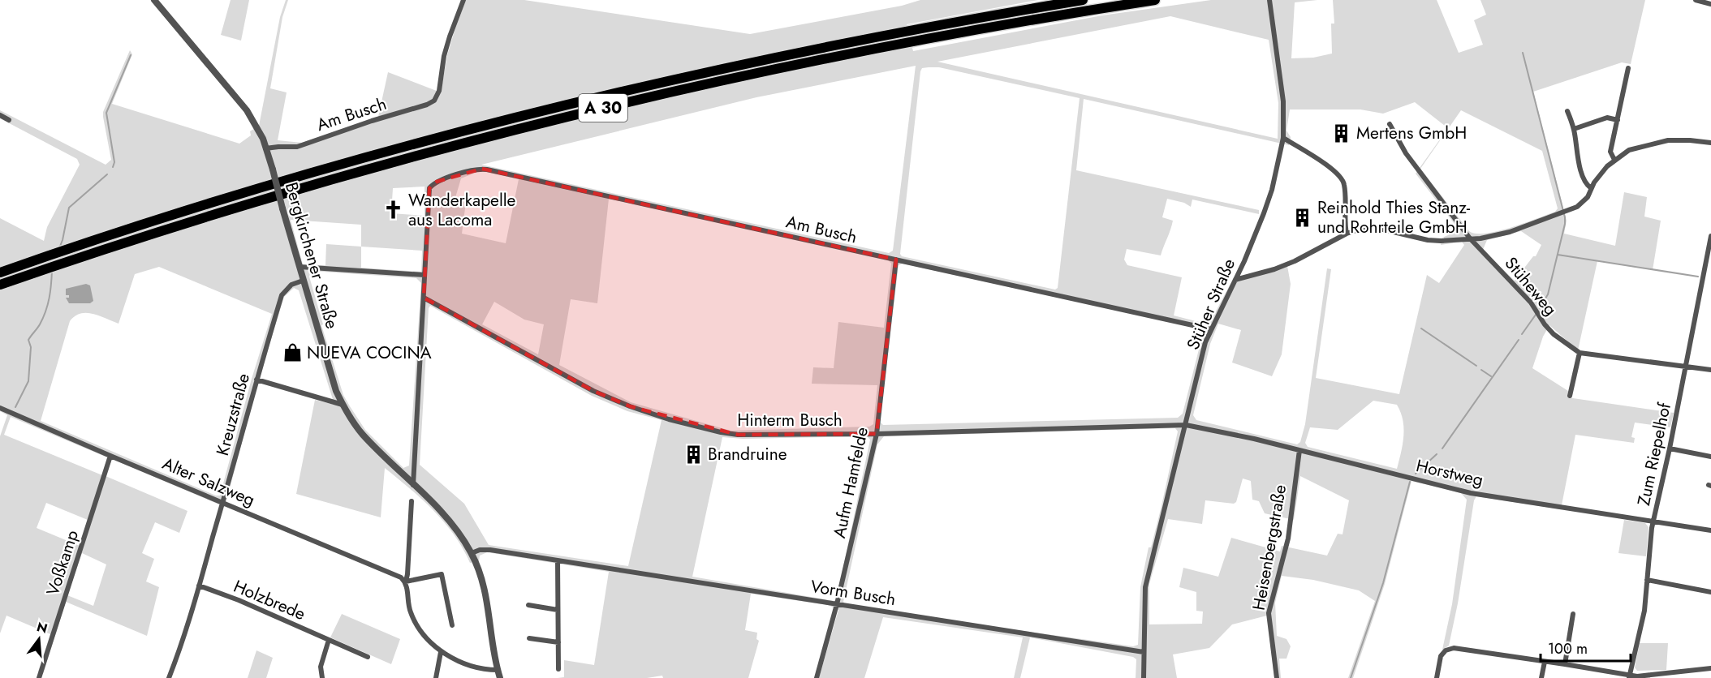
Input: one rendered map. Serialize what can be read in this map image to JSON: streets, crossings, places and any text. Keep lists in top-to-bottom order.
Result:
{
  "streets": {
    "highway": ["A 30"],
    "street": [
      "Am Busch",
      "Bergkirchener Straße",
      "Stüheweg",
      "Stüher Straße",
      "Kreuzstraße",
      "Hinterm Busch",
      "Zum Riepelhof",
      "Horstweg",
      "Alter Salzweg",
      "Aufm Hamfelde",
      "Heisenbergstraße",
      "Voßkamp",
      "Vorm Busch",
      "Holzbrede"
    ]
  },
  "crossings": [
    ["Am Busch", "Bergkirchener Straße"],
    ["Am Busch", "Stüher Straße"],
    ["Am Busch", "Aufm Hamfelde"],
    ["Bergkirchener Straße", "Kreuzstraße"],
    ["Bergkirchener Straße", "Vorm Busch"],
    ["Stüheweg", "Zum Riepelhof"],
    ["Stüher Straße", "Hinterm Busch"],
    ["Stüher Straße", "Horstweg"],
    ["Stüher Straße", "Vorm Busch"],
    ["Kreuzstraße", "Alter Salzweg"],
    ["Kreuzstraße", "Holzbrede"],
    ["Hinterm Busch", "Horstweg"],
    ["Hinterm Busch", "Aufm Hamfelde"],
    ["Zum Riepelhof", "Horstweg"],
    ["Horstweg", "Heisenbergstraße"],
    ["Alter Salzweg", "Voßkamp"],
    ["Aufm Hamfelde", "Vorm Busch"]
  ],
  "places": {
    "building": ["Mertens GmbH", "Reinhold Thies Stanz- und Rohrteile GmbH", "Brandruine"],
    "church": ["Wanderkapelle aus Lacoma"],
    "shop": ["NUEVA COCINA"]
  },
  "scale_bar": "100 m",
  "north": "top"
}
